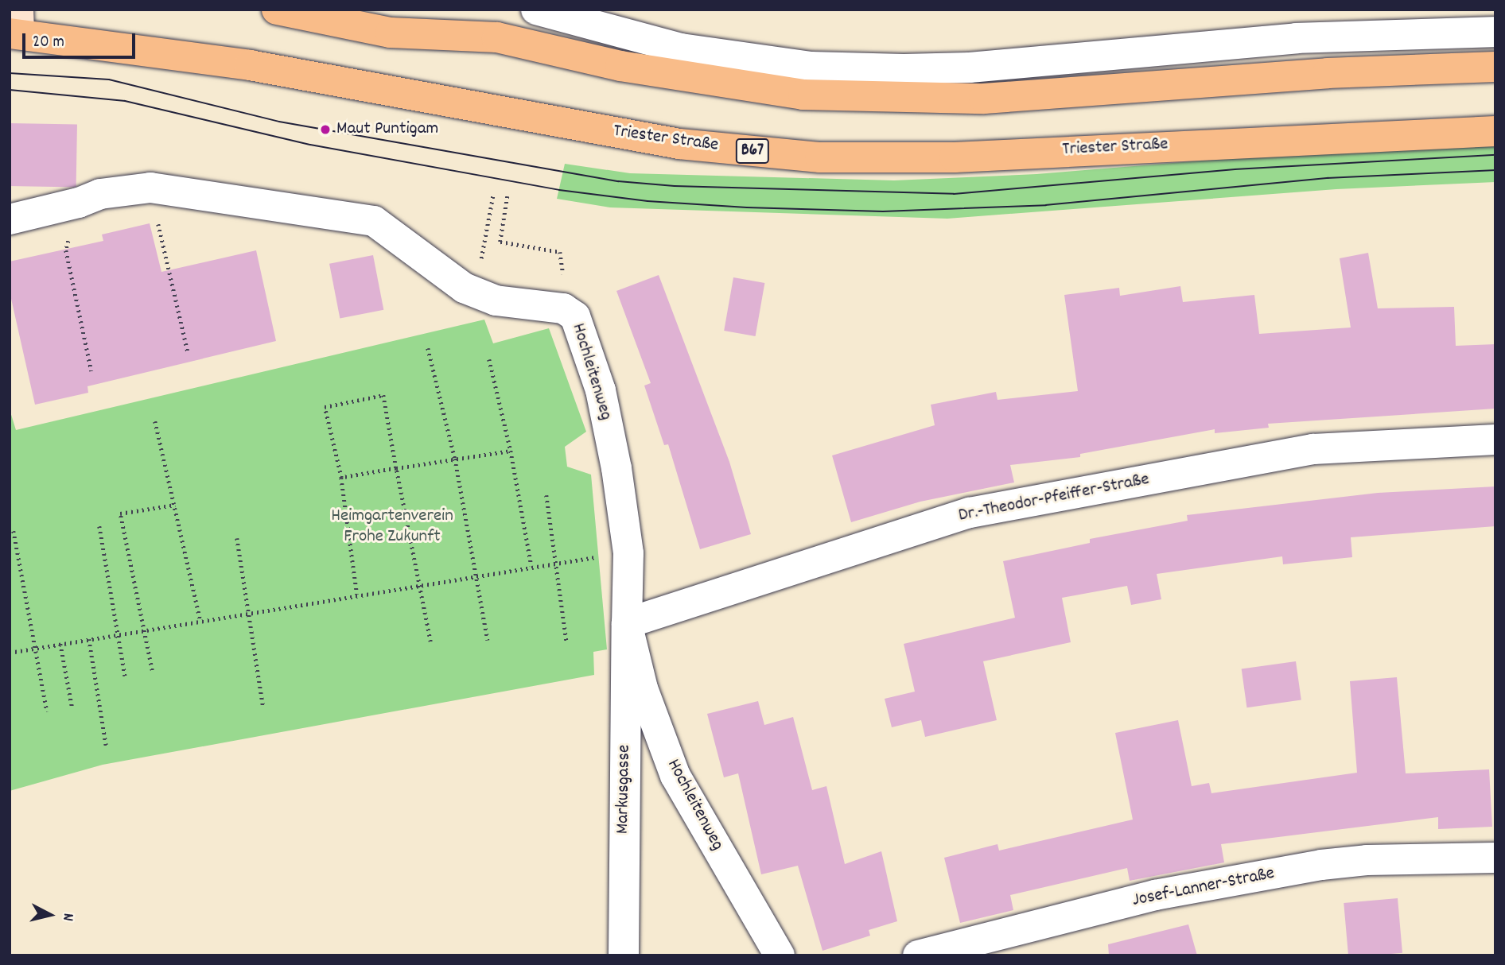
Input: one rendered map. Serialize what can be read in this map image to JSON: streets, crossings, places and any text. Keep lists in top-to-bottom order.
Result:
{
  "streets": {
    "main road": ["Triester Straße", "B67"],
    "street": [
      "Hochleitenweg",
      "Dr.-Theodor-Pfeiffer-Straße",
      "Markusgasse",
      "Josef-Lanner-Straße"
    ]
  },
  "crossings": [
    ["Hochleitenweg", "Dr.-Theodor-Pfeiffer-Straße"],
    ["Hochleitenweg", "Markusgasse"],
    ["Dr.-Theodor-Pfeiffer-Straße", "Markusgasse"]
  ],
  "parks": ["Heimgartenverein Frohe Zukunft"],
  "places": ["Maut Puntigam"],
  "scale_bar": "20 m",
  "north": "right"
}
